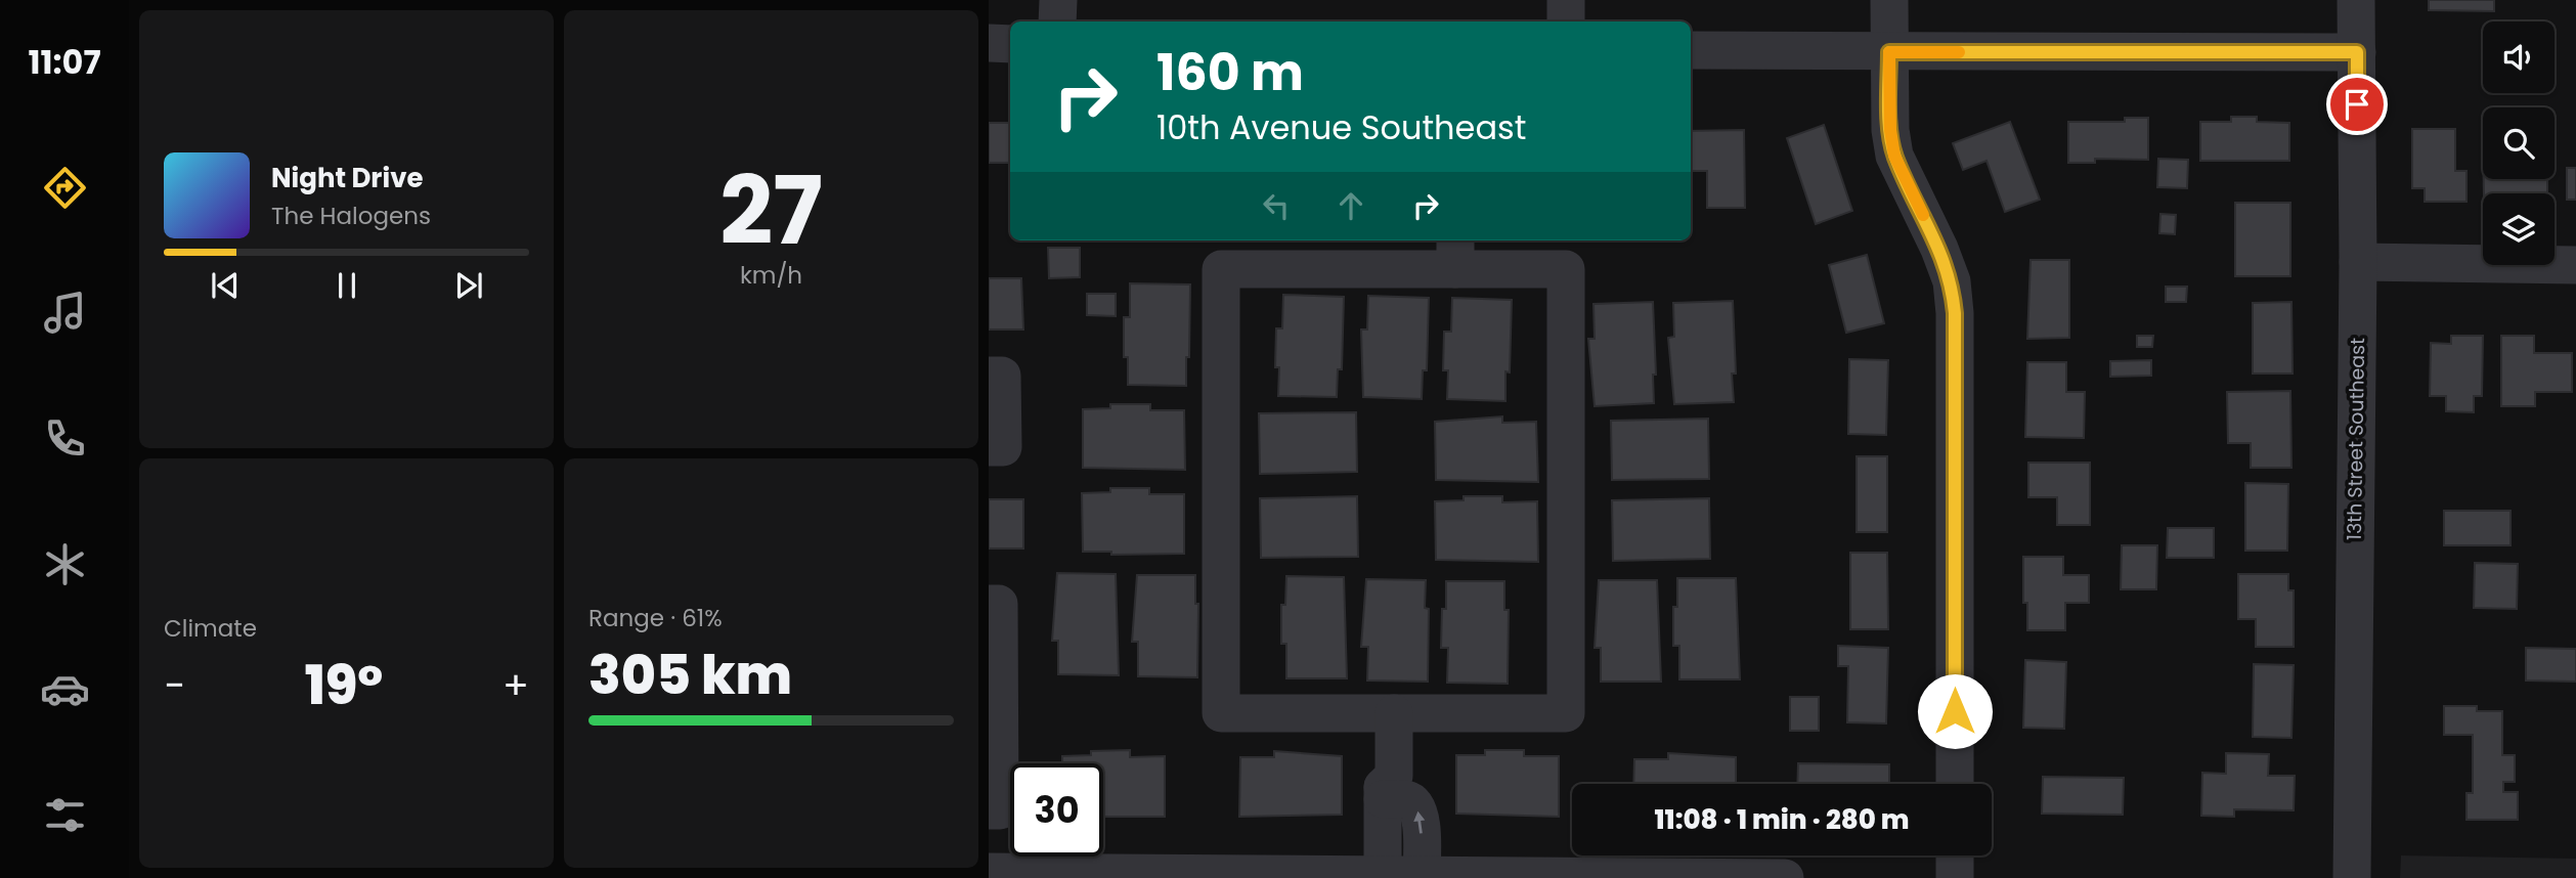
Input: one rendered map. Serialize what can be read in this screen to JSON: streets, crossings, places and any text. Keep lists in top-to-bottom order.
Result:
{
  "streets": {
    "street": ["13th Street Southeast"]
  },
  "page": {
    "tabs": "11:07",
    "tile": [
      ["27", "km/h"],
      "Climate",
      ["Range · 61%", "305 km"]
    ],
    "turn": ["160 m", "10th Avenue Southeast"],
    "song": ["Night Drive", "The Halogens"],
    "heat": ["−", "19°", "+"],
    "limit": "30",
    "trip": "11:08 · 1 min · 280 m"
  }
}
